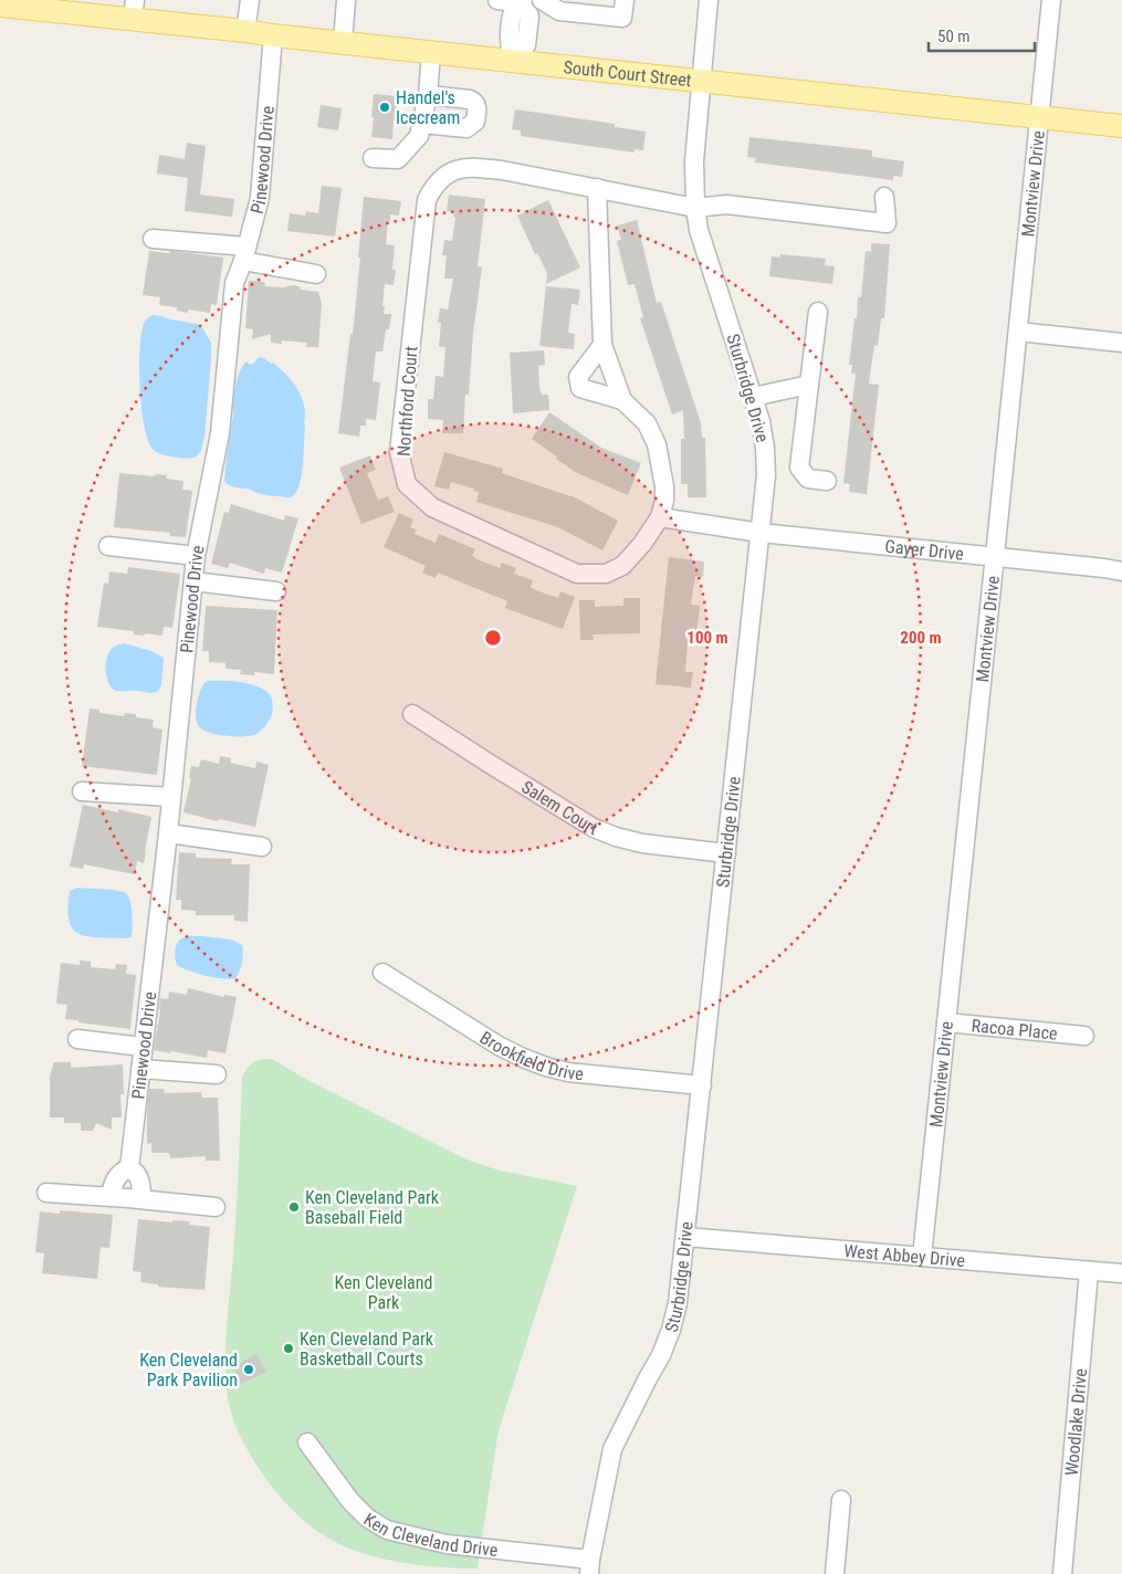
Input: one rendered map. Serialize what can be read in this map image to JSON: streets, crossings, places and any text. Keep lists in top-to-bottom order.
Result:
{
  "streets": {
    "main road": ["South Court Street"],
    "street": [
      "Pinewood Drive",
      "Montview Drive",
      "Sturbridge Drive",
      "Northford Court",
      "Gayer Drive",
      "Salem Court",
      "Racoa Place",
      "Brookfield Drive",
      "West Abbey Drive",
      "Woodlake Drive",
      "Ken Cleveland Drive"
    ]
  },
  "crossings": [
    ["South Court Street", "Pinewood Drive"],
    ["South Court Street", "Montview Drive"],
    ["South Court Street", "Sturbridge Drive"],
    ["Montview Drive", "Gayer Drive"],
    ["Montview Drive", "Racoa Place"],
    ["Montview Drive", "West Abbey Drive"],
    ["Sturbridge Drive", "Northford Court"],
    ["Sturbridge Drive", "Gayer Drive"],
    ["Sturbridge Drive", "Salem Court"],
    ["Sturbridge Drive", "Brookfield Drive"],
    ["Sturbridge Drive", "West Abbey Drive"],
    ["Sturbridge Drive", "Ken Cleveland Drive"],
    ["West Abbey Drive", "Woodlake Drive"]
  ],
  "parks": ["Ken Cleveland Park"],
  "places": [
    "Handel's Icecream",
    "Ken Cleveland Park Baseball Field",
    "Ken Cleveland Park Basketball Courts",
    "Ken Cleveland Park Pavilion"
  ],
  "scale_bar": "50 m",
  "rings": ["100 m", "200 m"]
}
